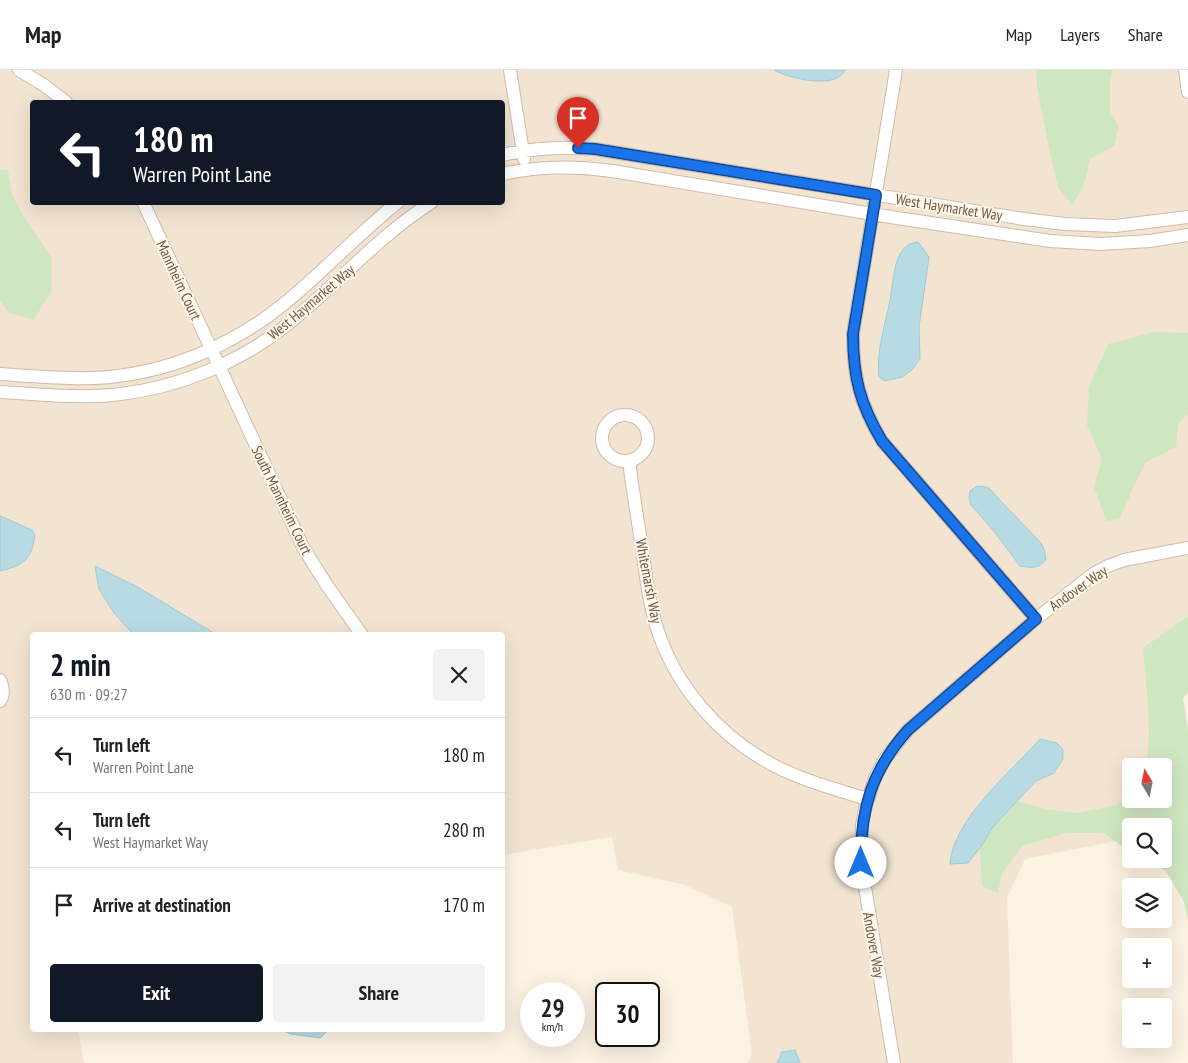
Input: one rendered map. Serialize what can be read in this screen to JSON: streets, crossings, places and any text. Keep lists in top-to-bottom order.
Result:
{
  "streets": {
    "street": [
      "West Haymarket Way",
      "Mannheim Court",
      "South Mannheim Court",
      "Whitemarsh Way",
      "Andover Way"
    ]
  },
  "crossings": [
    ["West Haymarket Way", "Mannheim Court"],
    ["West Haymarket Way", "South Mannheim Court"],
    ["Mannheim Court", "South Mannheim Court"],
    ["Whitemarsh Way", "Andover Way"]
  ],
  "north": "top",
  "page": {
    "header": "Map",
    "nav": ["Map", "Layers", "Share"],
    "turn": ["180 m", "Warren Point Lane"],
    "heading": ["2 min", "630 m · 09:27"],
    "list": [
      {
        "name": "Turn left",
        "note": "Warren Point Lane",
        "value": "180 m"
      },
      {
        "name": "Turn left",
        "note": "West Haymarket Way",
        "value": "280 m"
      },
      {
        "name": "Arrive at destination",
        "value": "170 m"
      }
    ],
    "map_buttons": ["+", "−"],
    "buttons": ["Exit", "Share"],
    "speed": "29 km/h",
    "limit": "30"
  }
}
